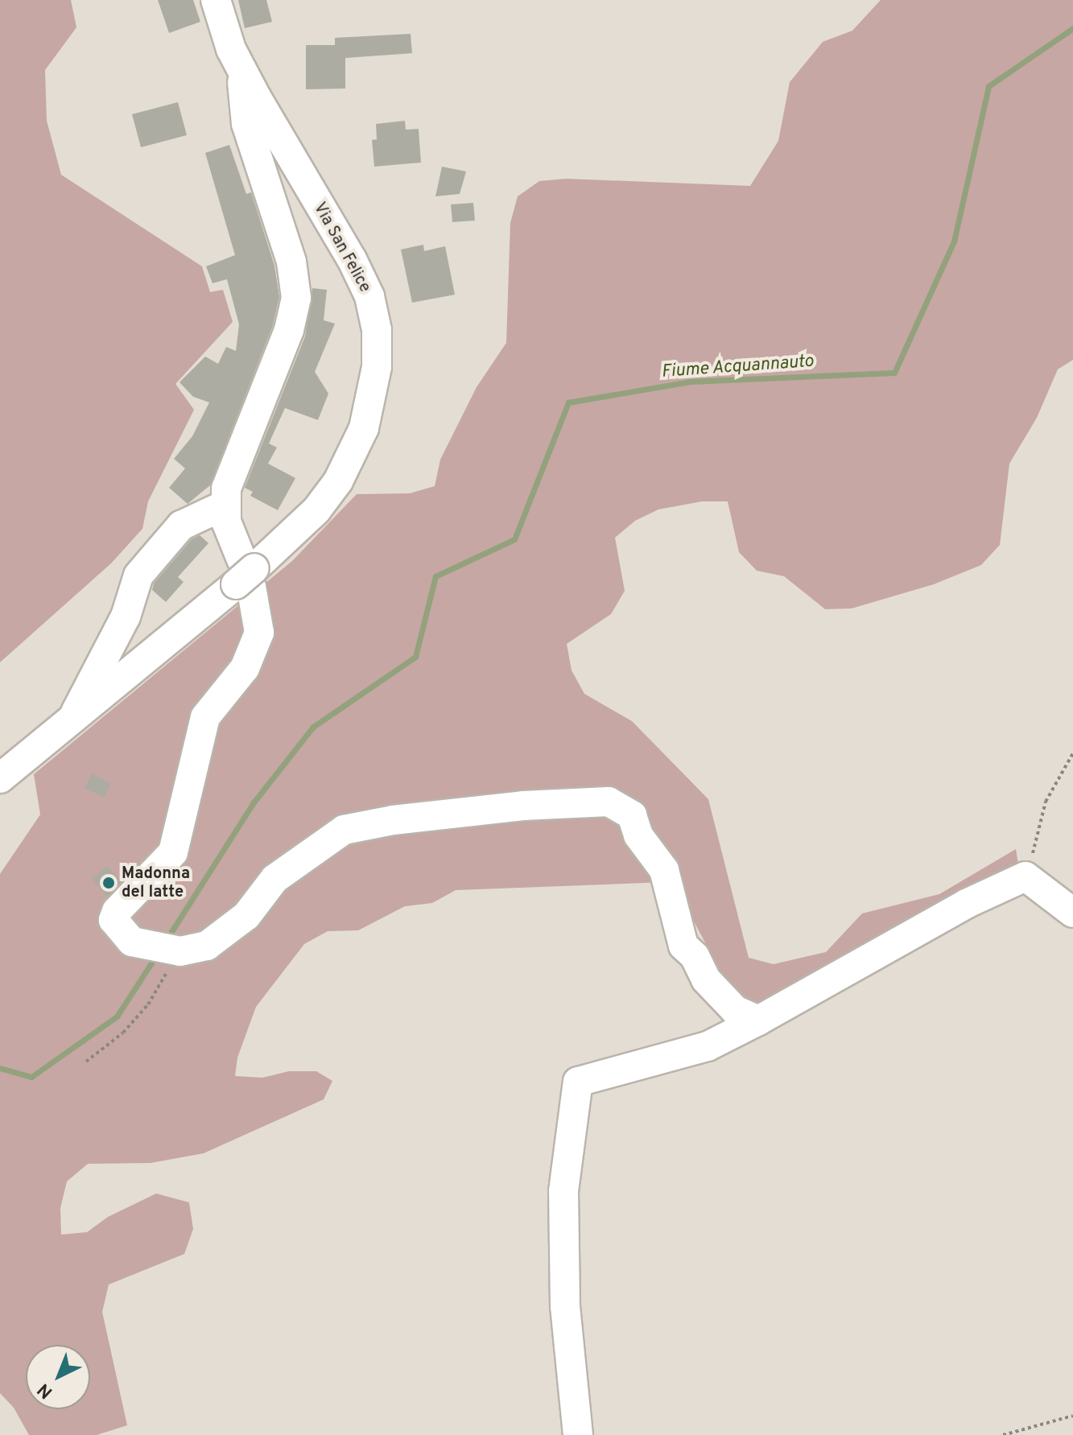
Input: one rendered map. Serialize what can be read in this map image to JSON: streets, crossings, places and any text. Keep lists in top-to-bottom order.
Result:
{
  "streets": {
    "street": ["Via San Felice"]
  },
  "water": ["Fiume Acquannauto"],
  "places": ["Madonna del latte"],
  "north": "bottom left"
}
